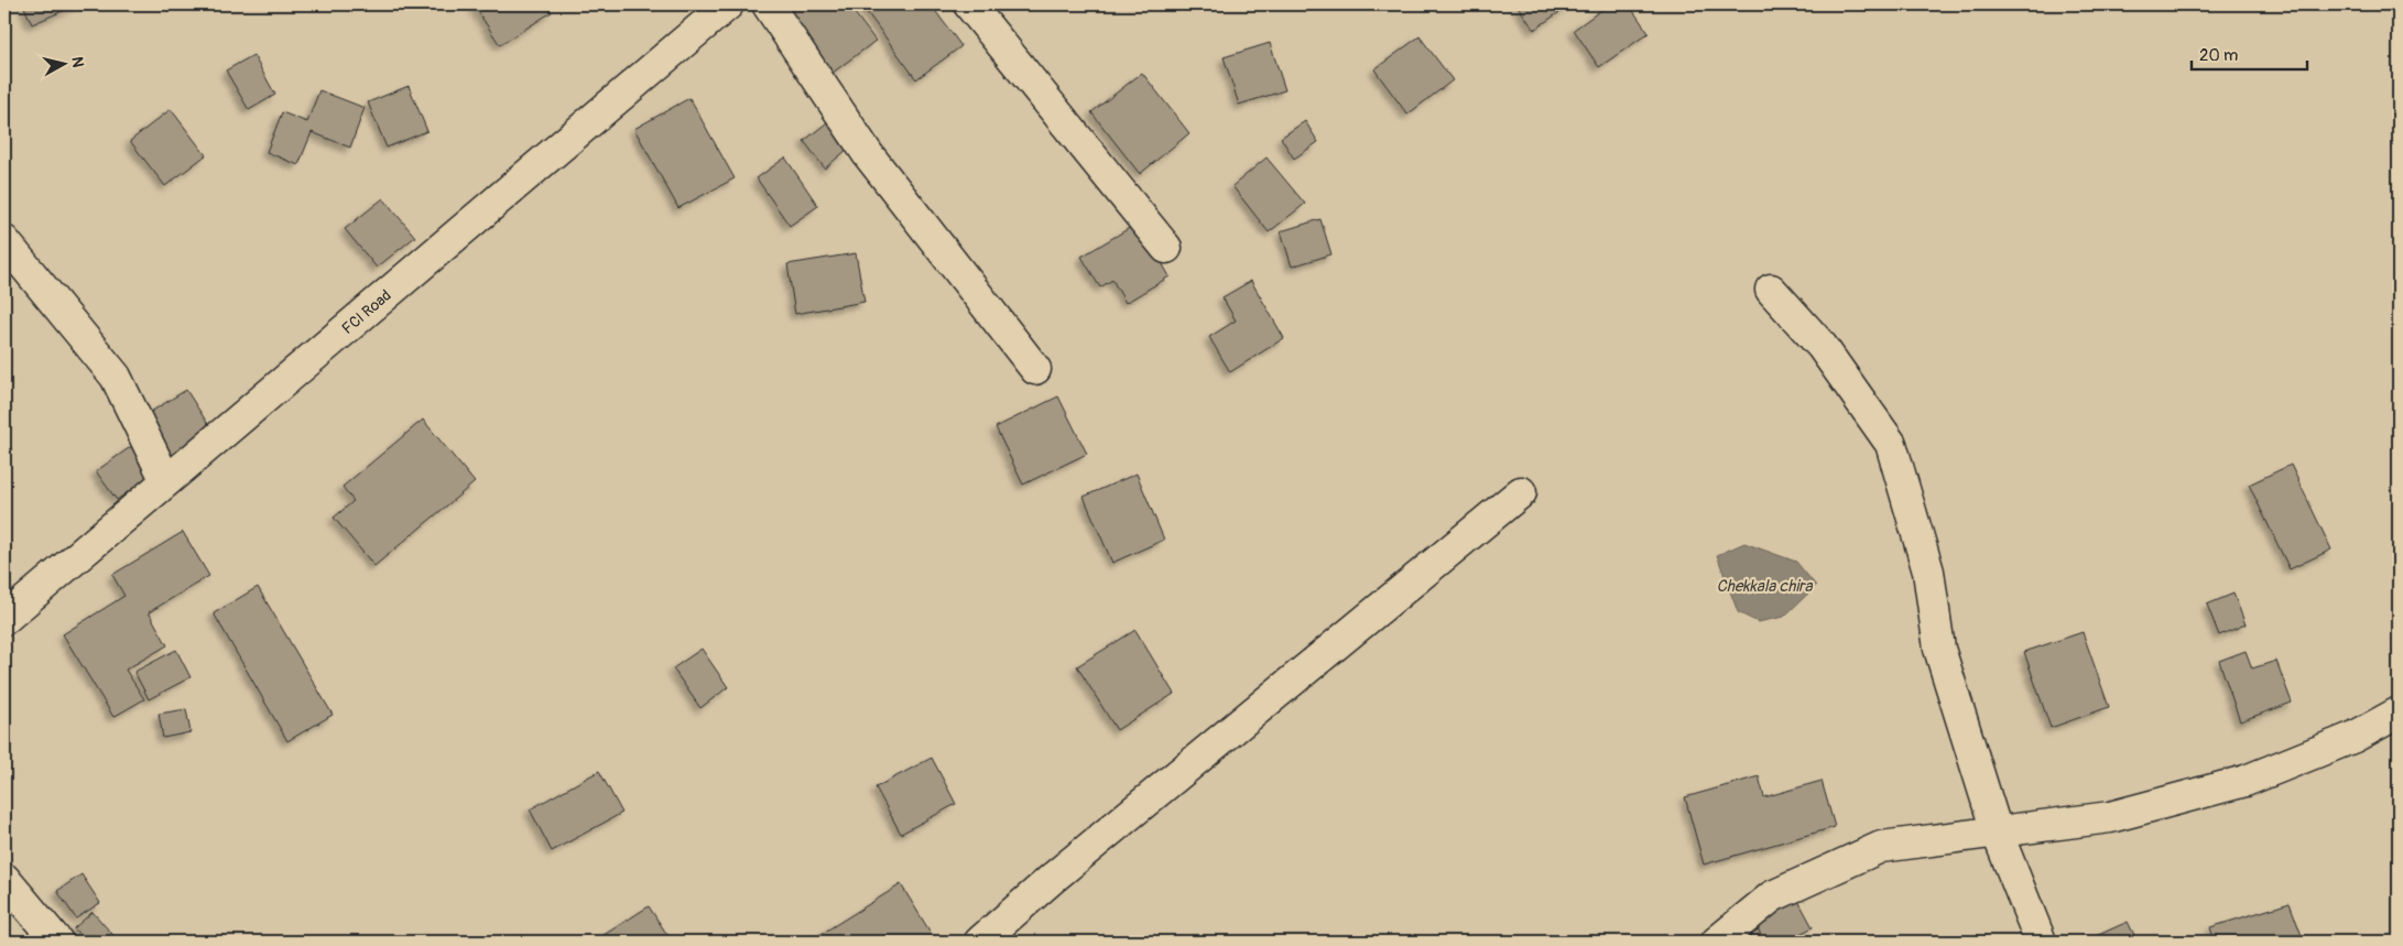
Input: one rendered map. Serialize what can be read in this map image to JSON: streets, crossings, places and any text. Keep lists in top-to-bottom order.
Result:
{
  "streets": {
    "street": ["FCI Road"]
  },
  "water": ["Chekkala chira"],
  "scale_bar": "20 m",
  "north": "right"
}
